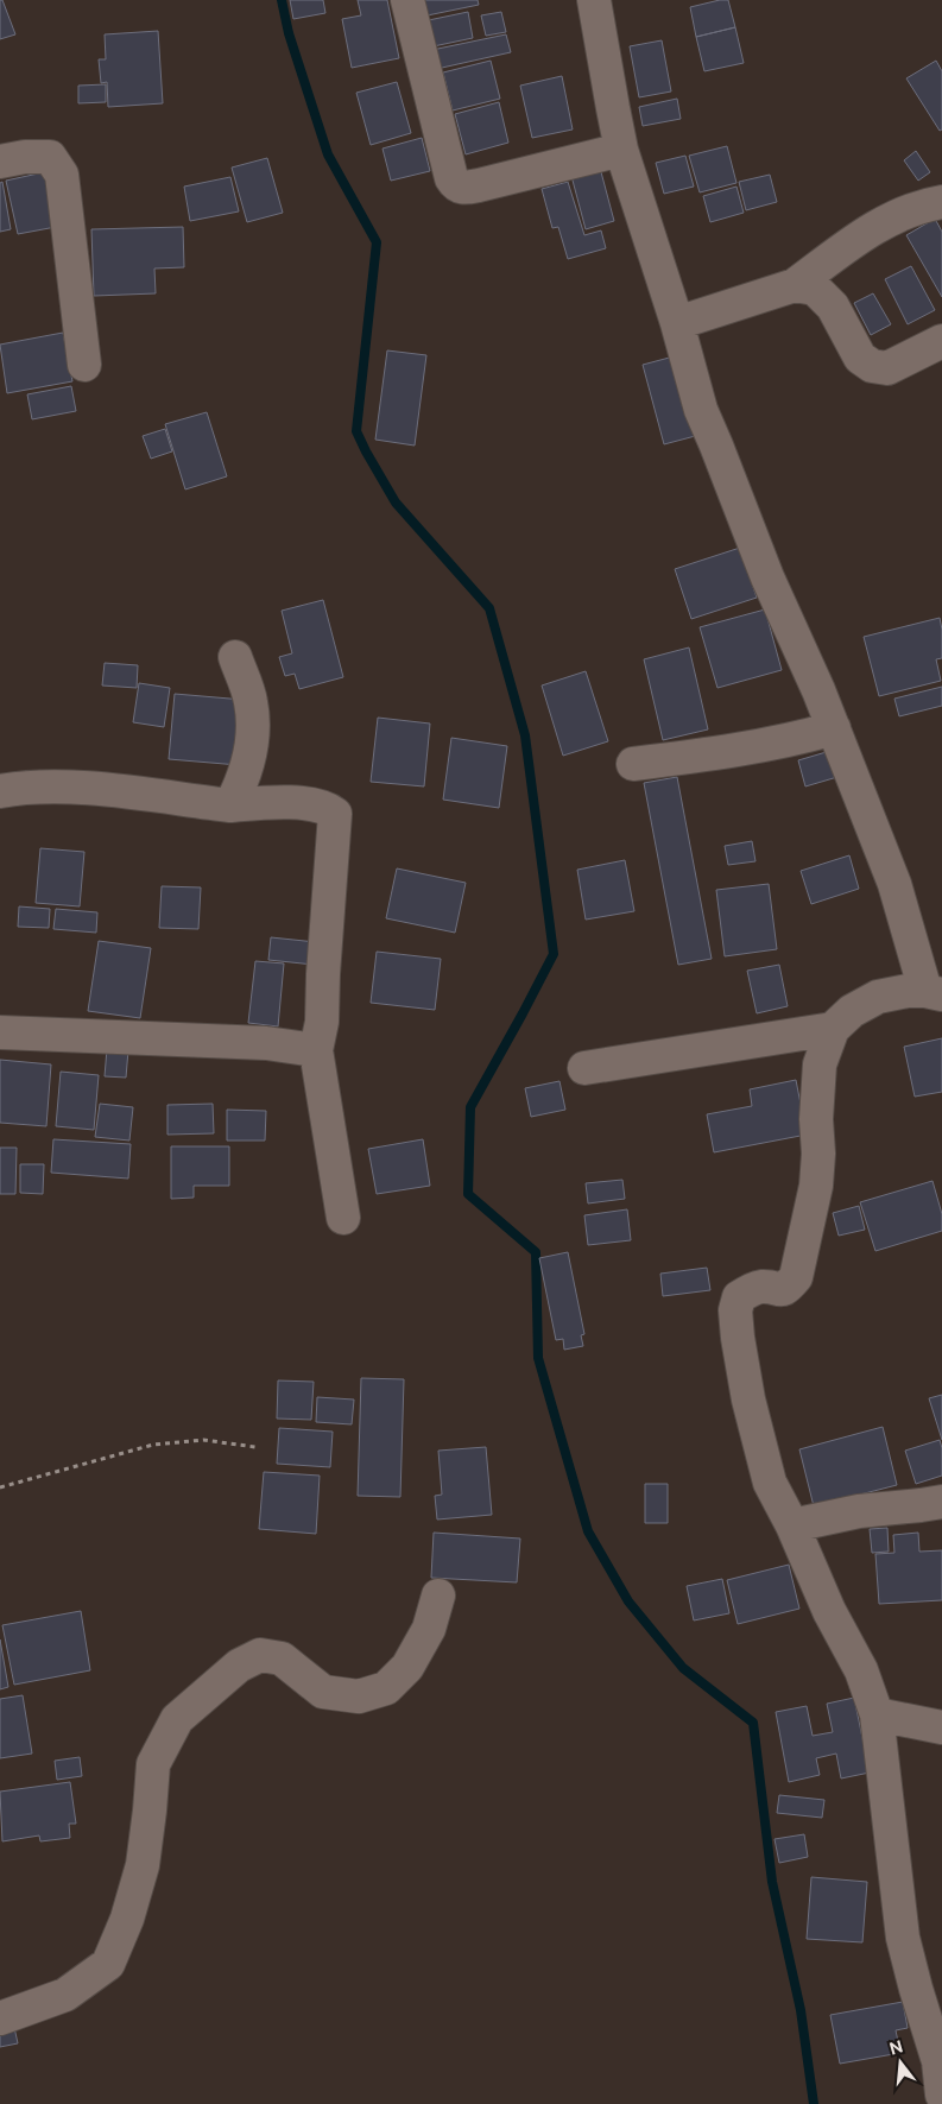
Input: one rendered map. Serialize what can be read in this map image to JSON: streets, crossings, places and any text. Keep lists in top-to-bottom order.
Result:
{
  "north": "top"
}
